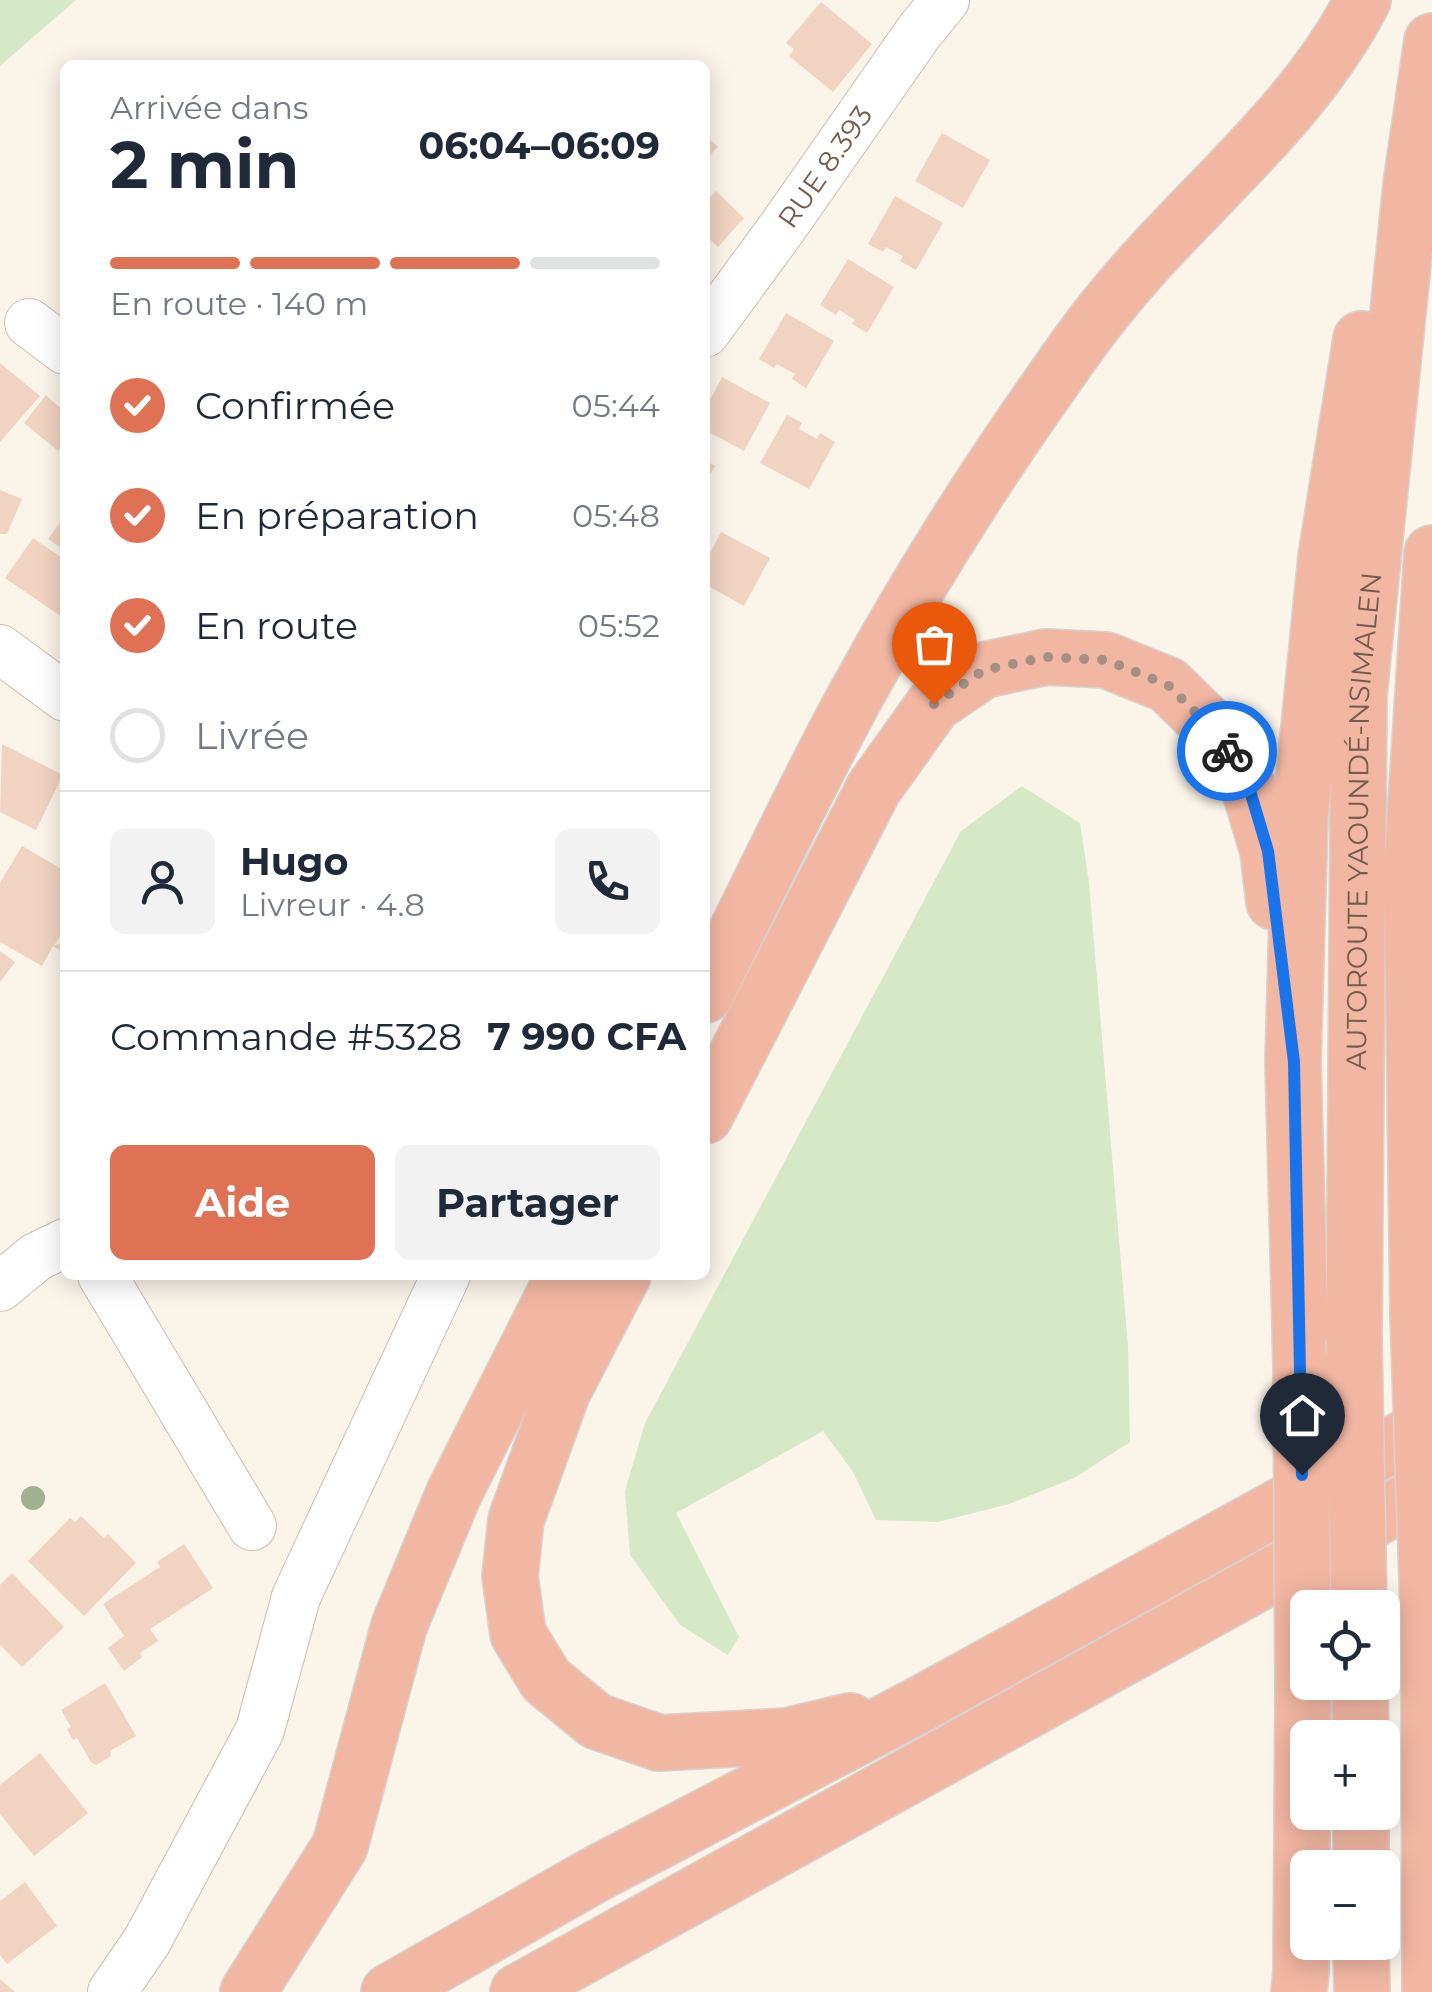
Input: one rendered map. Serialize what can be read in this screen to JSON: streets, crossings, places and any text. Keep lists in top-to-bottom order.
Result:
{
  "streets": {
    "highway": ["AUTOROUTE YAOUNDÉ-NSIMALEN"],
    "street": ["RUE 8.393"]
  },
  "page": {
    "heading": ["2 min", "Arrivée dans", "06:04–06:09"],
    "panel": [
      "Hugo",
      "Livreur · 4.8",
      "Commande #5328",
      "7 990 CFA"
    ],
    "bar": "En route · 140 m",
    "list": [
      ["Confirmée", "05:44"],
      ["En préparation", "05:48"],
      ["En route", "05:52"],
      "Livrée"
    ],
    "buttons": ["Aide", "Partager"],
    "map_buttons": ["+", "−"]
  }
}
